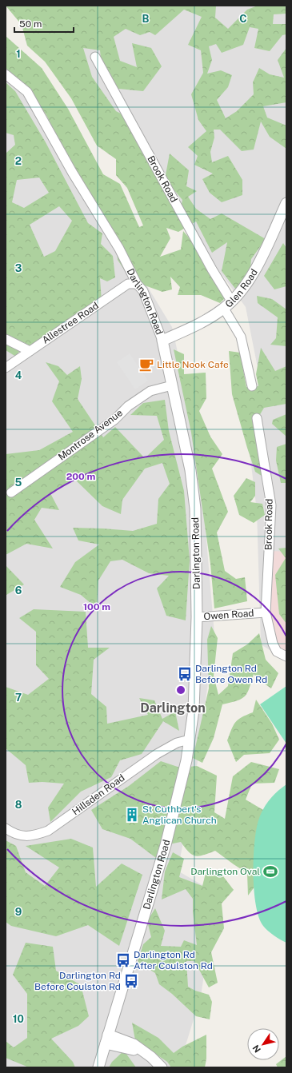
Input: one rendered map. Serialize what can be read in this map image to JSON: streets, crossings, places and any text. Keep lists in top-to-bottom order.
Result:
{
  "streets": {
    "street": [
      "Brook Road",
      "Glen Road",
      "Darlington Road",
      "Allestree Road",
      "Montrose Avenue",
      "Owen Road",
      "Hillsden Road"
    ]
  },
  "crossings": [
    ["Brook Road", "Glen Road"],
    ["Brook Road", "Owen Road"],
    ["Glen Road", "Darlington Road"],
    ["Darlington Road", "Allestree Road"],
    ["Darlington Road", "Montrose Avenue"],
    ["Darlington Road", "Owen Road"],
    ["Darlington Road", "Hillsden Road"]
  ],
  "districts": ["Darlington"],
  "places": {
    "cafe": ["Little Nook Cafe"],
    "bus stop": ["Darlington Rd Before Owen Rd", "Darlington Rd After Coulston Rd", "Darlington Rd Before Coulston Rd"],
    "building": ["St Cuthbert's Anglican Church"],
    "sports": ["Darlington Oval"]
  },
  "scale_bar": "50 m",
  "north": "bottom left",
  "grid": {
    "columns": ["B", "C"],
    "rows": [
      "1",
      "2",
      "3",
      "4",
      "5",
      "6",
      "7",
      "8",
      "9",
      "10"
    ]
  },
  "rings": ["200 m", "100 m"]
}
